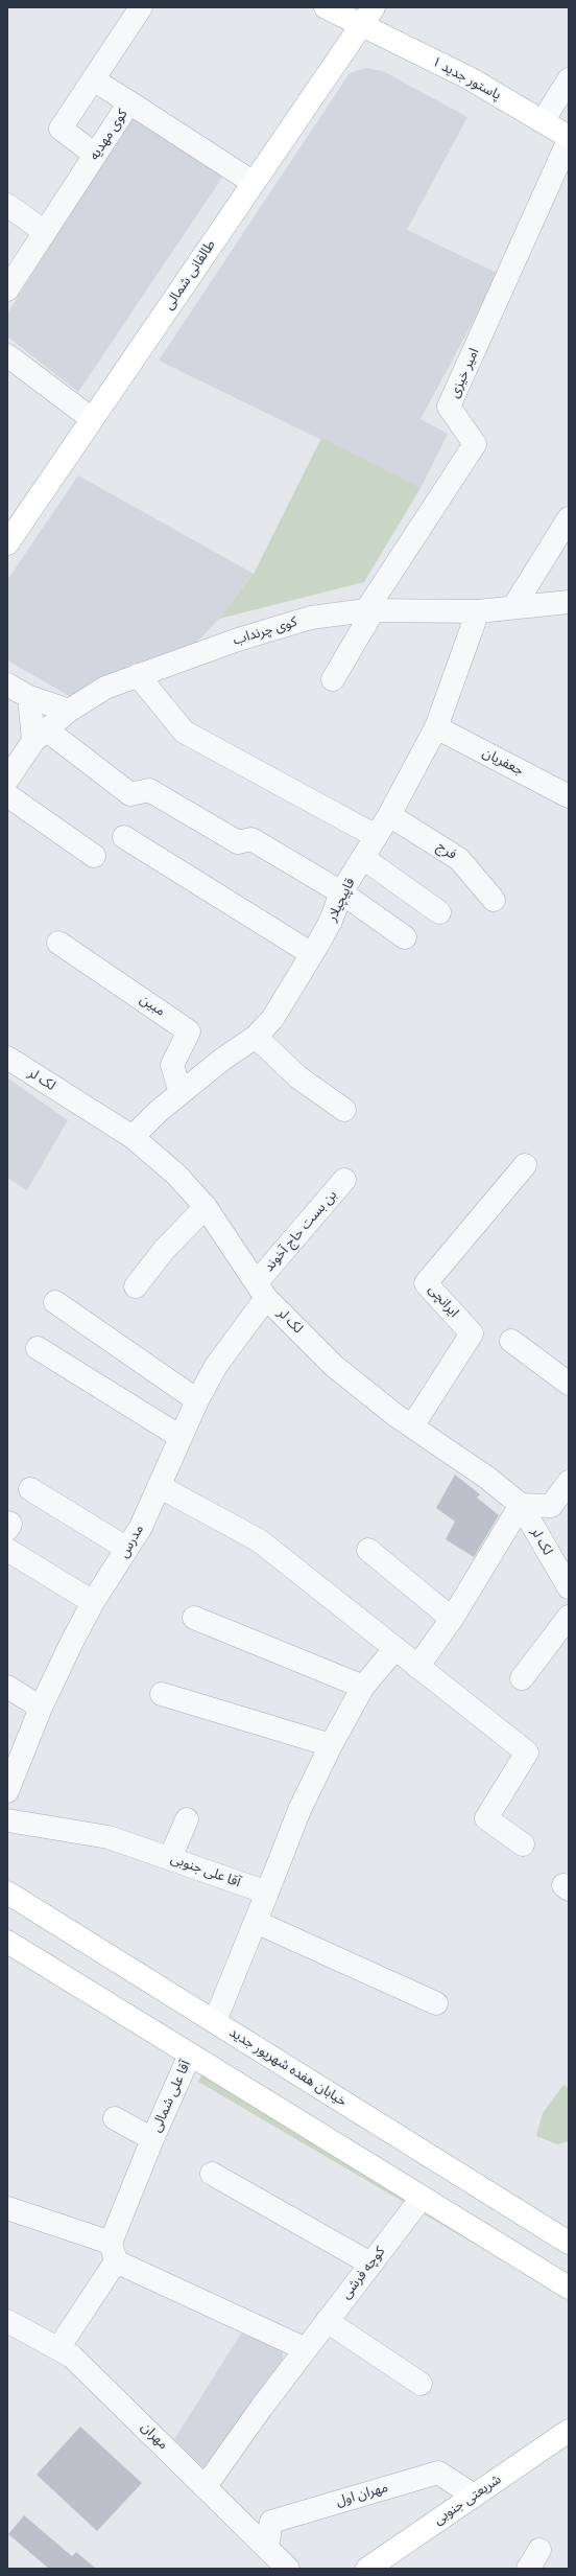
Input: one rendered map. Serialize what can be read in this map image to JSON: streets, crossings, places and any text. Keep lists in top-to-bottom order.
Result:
{
  "streets": {
    "main road": [
      "پاستور جدید ۱",
      "طالقانی شمالی",
      "خیابان هفده شهریور جدید",
      "شریعتی جنوبی"
    ],
    "street": [
      "کوی ‌‌‌مهدیه",
      "امیر خیزی",
      "کوی چرنداب",
      "جعفریان",
      "فرج",
      "قاپیچیلار",
      "مبین",
      "لک لر",
      "بن بست حاج آخوند",
      "ایرانچی",
      "مدرس",
      "آقا علی جنوبی",
      "آقا علی شمالی",
      "کوچه فرشی",
      "مهران",
      "مهران اول"
    ]
  },
  "crossings": [
    ["پاستور جدید ۱", "طالقانی شمالی"],
    ["پاستور جدید ۱", "امیر خیزی"],
    ["کوی ‌‌‌مهدیه", "طالقانی شمالی"],
    ["امیر خیزی", "کوی چرنداب"],
    ["کوی چرنداب", "قاپیچیلار"],
    ["جعفریان", "قاپیچیلار"],
    ["فرج", "قاپیچیلار"],
    ["قاپیچیلار", "مبین"],
    ["قاپیچیلار", "لک لر"],
    ["لک لر", "بن بست حاج آخوند"],
    ["لک لر", "ایرانچی"],
    ["لک لر", "مدرس"],
    ["بن بست حاج آخوند", "مدرس"],
    ["آقا علی شمالی", "مهران"],
    ["کوچه فرشی", "مهران"],
    ["مهران", "مهران اول"],
    ["مهران اول", "شریعتی جنوبی"]
  ]
}
